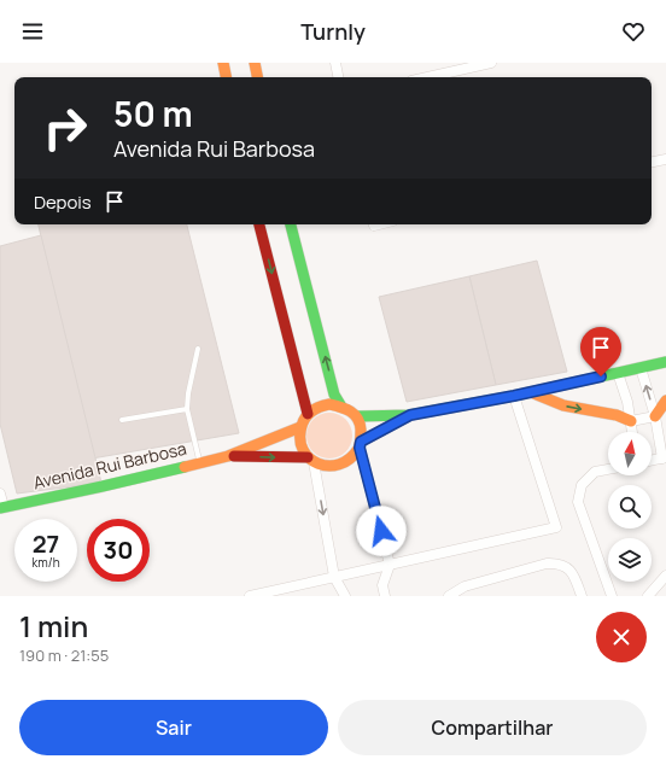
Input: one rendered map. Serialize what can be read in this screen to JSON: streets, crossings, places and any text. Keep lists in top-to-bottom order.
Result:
{
  "streets": {
    "main road": ["Avenida Rui Barbosa"]
  },
  "north": "top",
  "page": {
    "header": "Turnly",
    "turn": ["50 m", "Avenida Rui Barbosa"],
    "then": "Depois",
    "speed": "27 km/h",
    "limit": "30",
    "heading": ["1 min", "190 m · 21:55"],
    "buttons": ["Sair", "Compartilhar"]
  }
}
